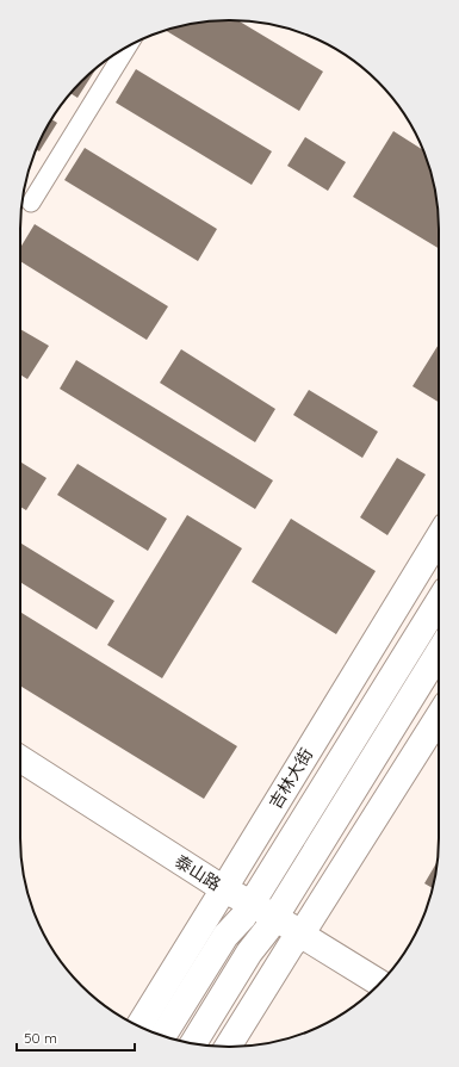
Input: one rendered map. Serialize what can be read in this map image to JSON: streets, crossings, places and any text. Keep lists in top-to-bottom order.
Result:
{
  "streets": {
    "main road": ["吉林大街", "泰山路"]
  },
  "crossings": [
    ["吉林大街", "泰山路"]
  ],
  "scale_bar": "50 m"
}
